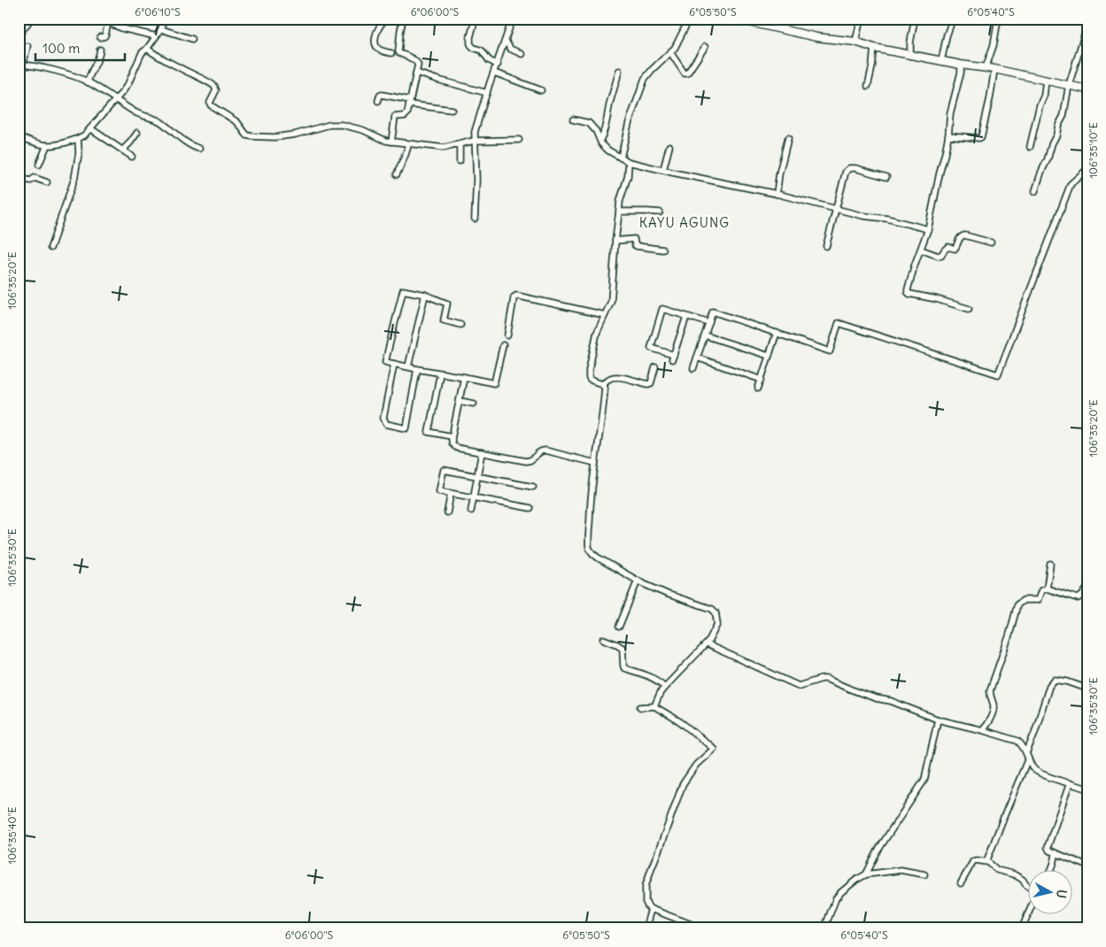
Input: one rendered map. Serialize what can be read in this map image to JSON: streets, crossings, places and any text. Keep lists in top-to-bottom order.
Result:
{
  "districts": ["KAYU AGUNG"],
  "scale_bar": "100 m",
  "north": "right",
  "coordinates": [
    "6°06'10\"S",
    "6°06'00\"S",
    "6°05'50\"S",
    "6°05'40\"S",
    "106°35'10\"E",
    "106°35'20\"E",
    "106°35'30\"E",
    "106°35'40\"E"
  ]
}
